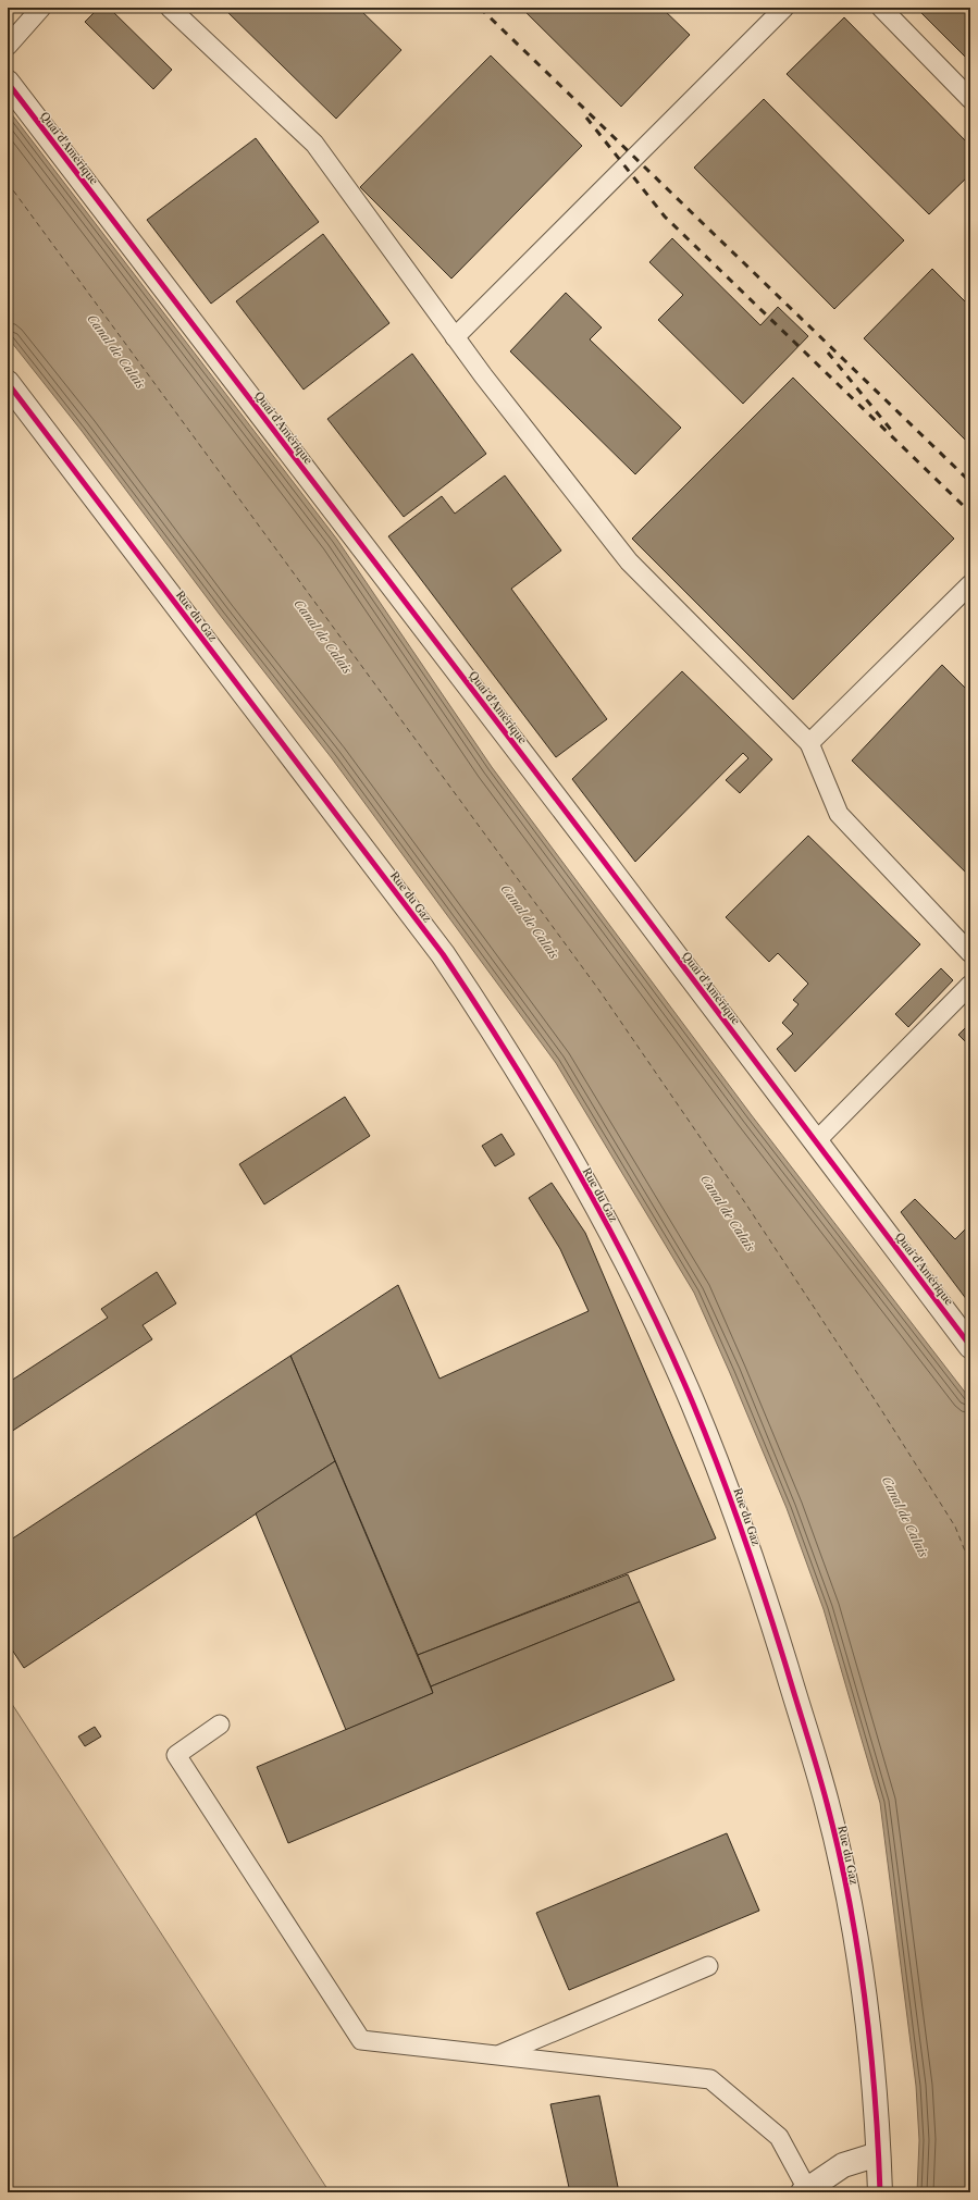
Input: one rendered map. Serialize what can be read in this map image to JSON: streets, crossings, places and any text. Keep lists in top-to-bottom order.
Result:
{
  "streets": {
    "street": ["Quai d'Amérique", "Rue du Gaz"]
  },
  "water": ["Canal de Calais"]
}
